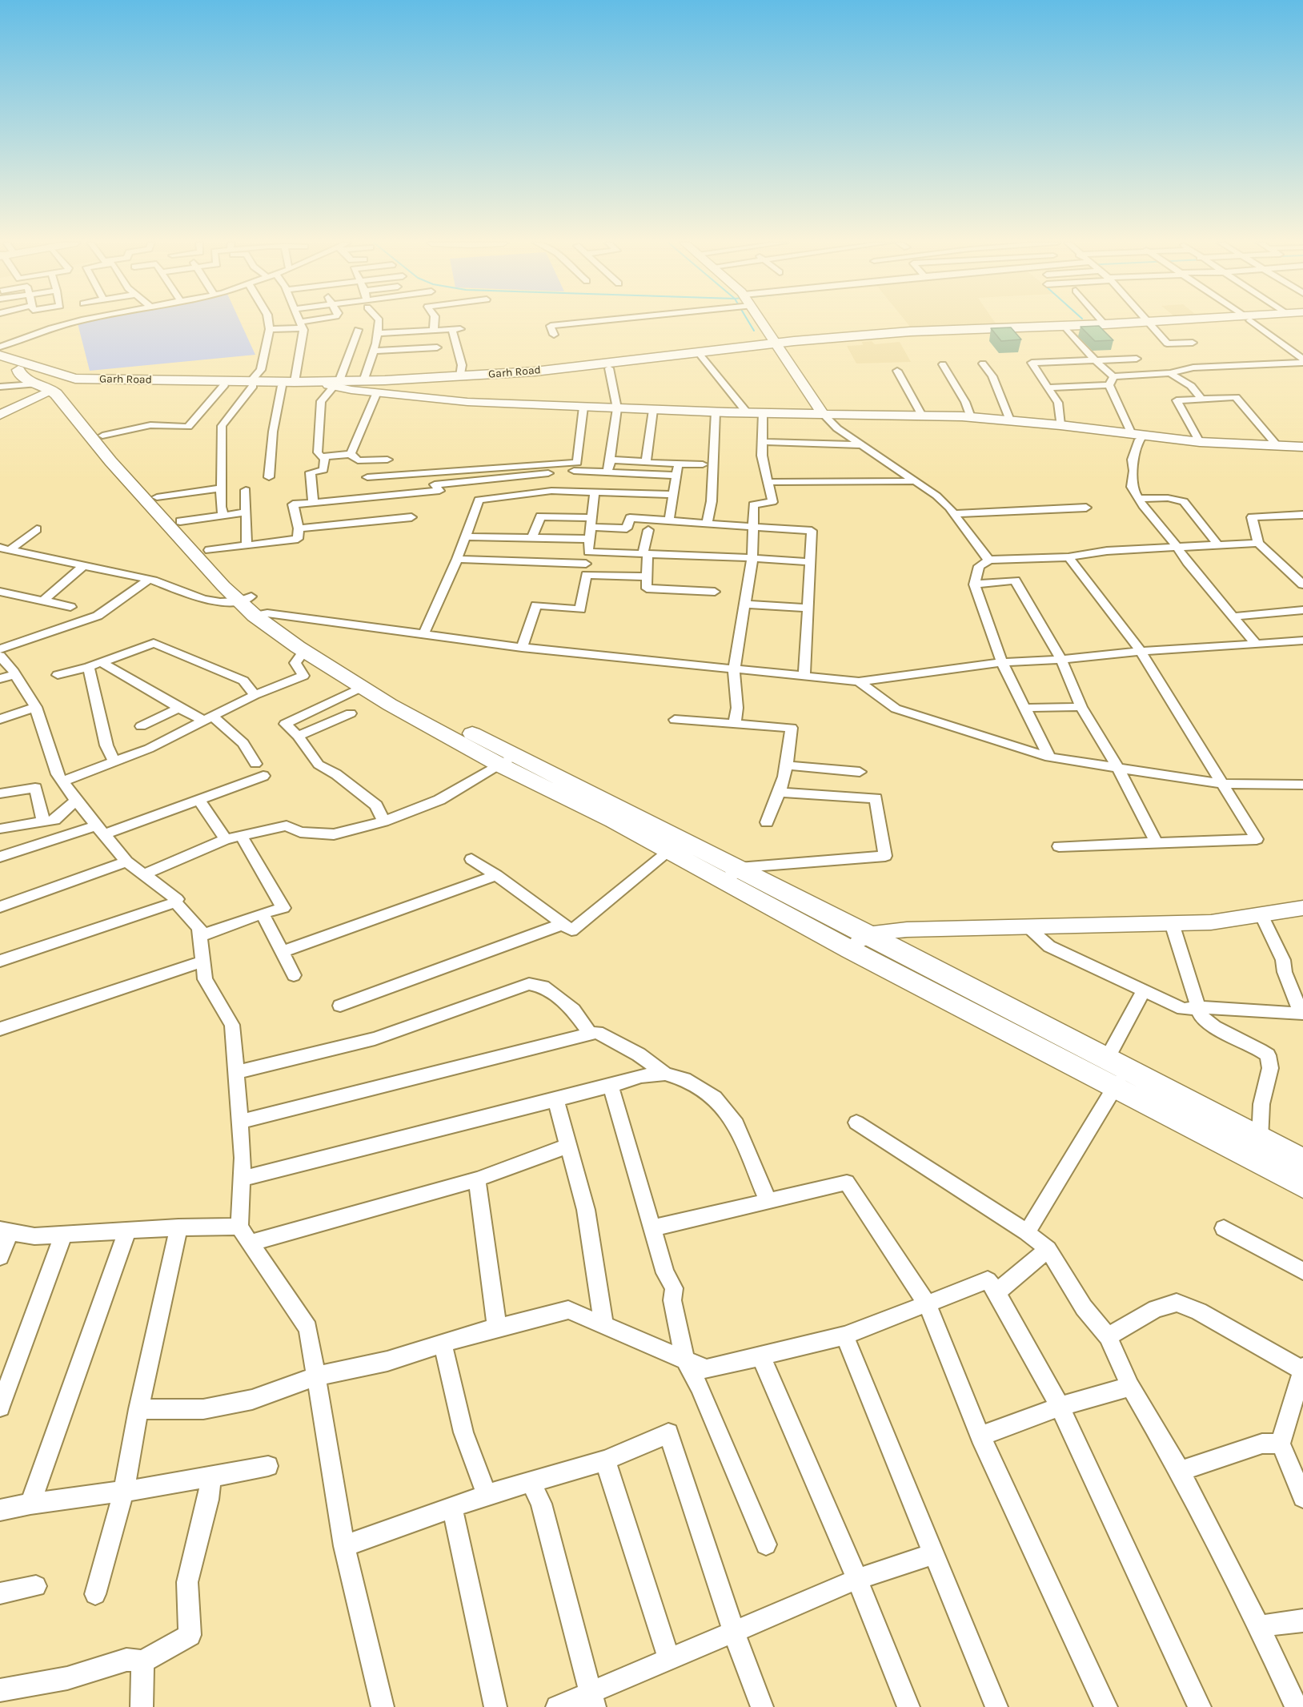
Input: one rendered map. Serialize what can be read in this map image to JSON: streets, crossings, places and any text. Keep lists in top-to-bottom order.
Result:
{
  "streets": {
    "main road": ["Garh Road"]
  }
}
